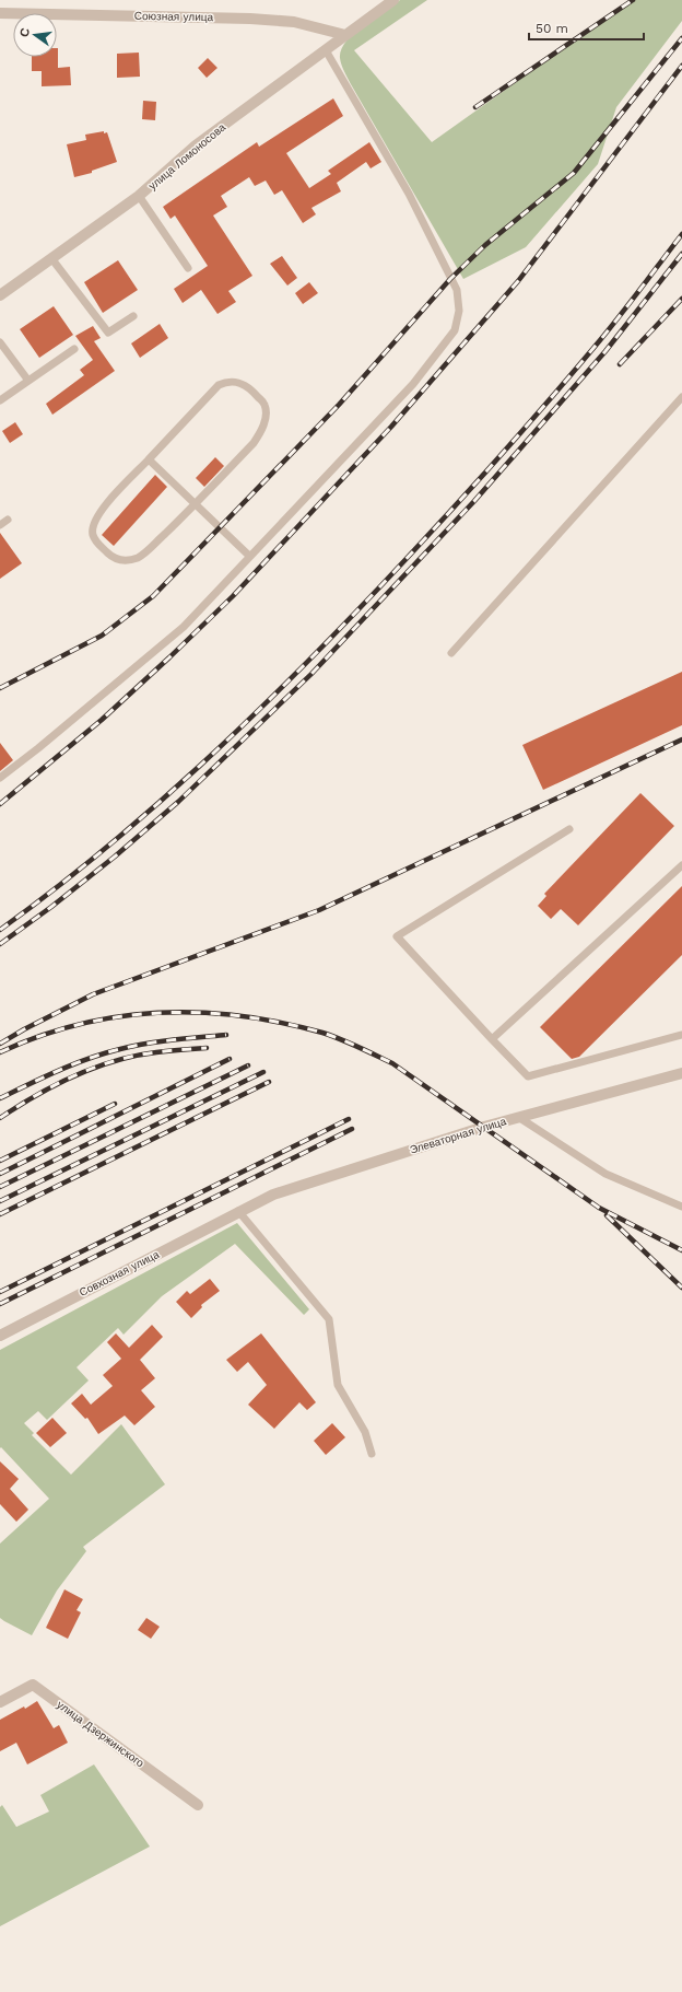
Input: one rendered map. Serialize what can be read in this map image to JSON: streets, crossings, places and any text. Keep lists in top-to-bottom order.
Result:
{
  "streets": {
    "street": [
      "Союзная улица",
      "улица Ломоносова",
      "Элеваторная улица",
      "Совхозная улица",
      "улица Дзержинского"
    ]
  },
  "crossings": [
    ["Союзная улица", "улица Ломоносова"],
    ["Элеваторная улица", "Совхозная улица"]
  ],
  "scale_bar": "50 m",
  "north": "left"
}
